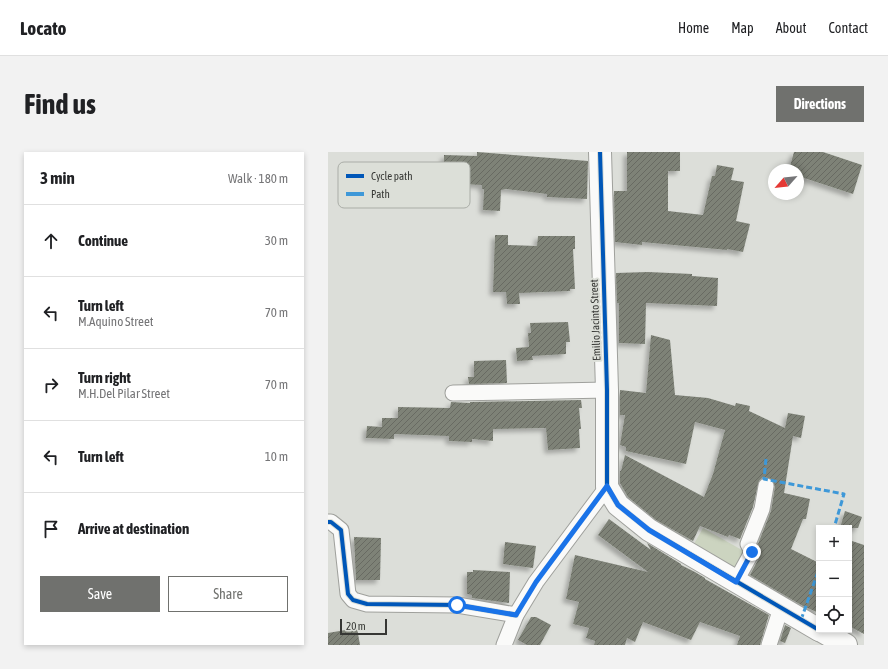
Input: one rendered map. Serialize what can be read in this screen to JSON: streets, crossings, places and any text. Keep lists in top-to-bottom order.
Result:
{
  "streets": {
    "street": ["Emilio Jacinto Street"]
  },
  "legend": ["Cycle path", "Path"],
  "scale_bar": "20 m",
  "north": "bottom left",
  "page": {
    "header": "Locato",
    "nav": [
      "Home",
      "Map",
      "About",
      "Contact"
    ],
    "buttons": [
      "Directions",
      ["Save", "Share"]
    ],
    "title": "Find us",
    "heading": ["3 min", "Walk · 180 m"],
    "list": [
      ["Continue", "30 m"],
      ["Turn left", "M.Aquino Street", "70 m"],
      ["Turn right", "M.H.Del Pilar Street", "70 m"],
      ["Turn left", "10 m"],
      "Arrive at destination"
    ],
    "map_buttons": ["+", "−"],
    "scale": "20 m"
  }
}
